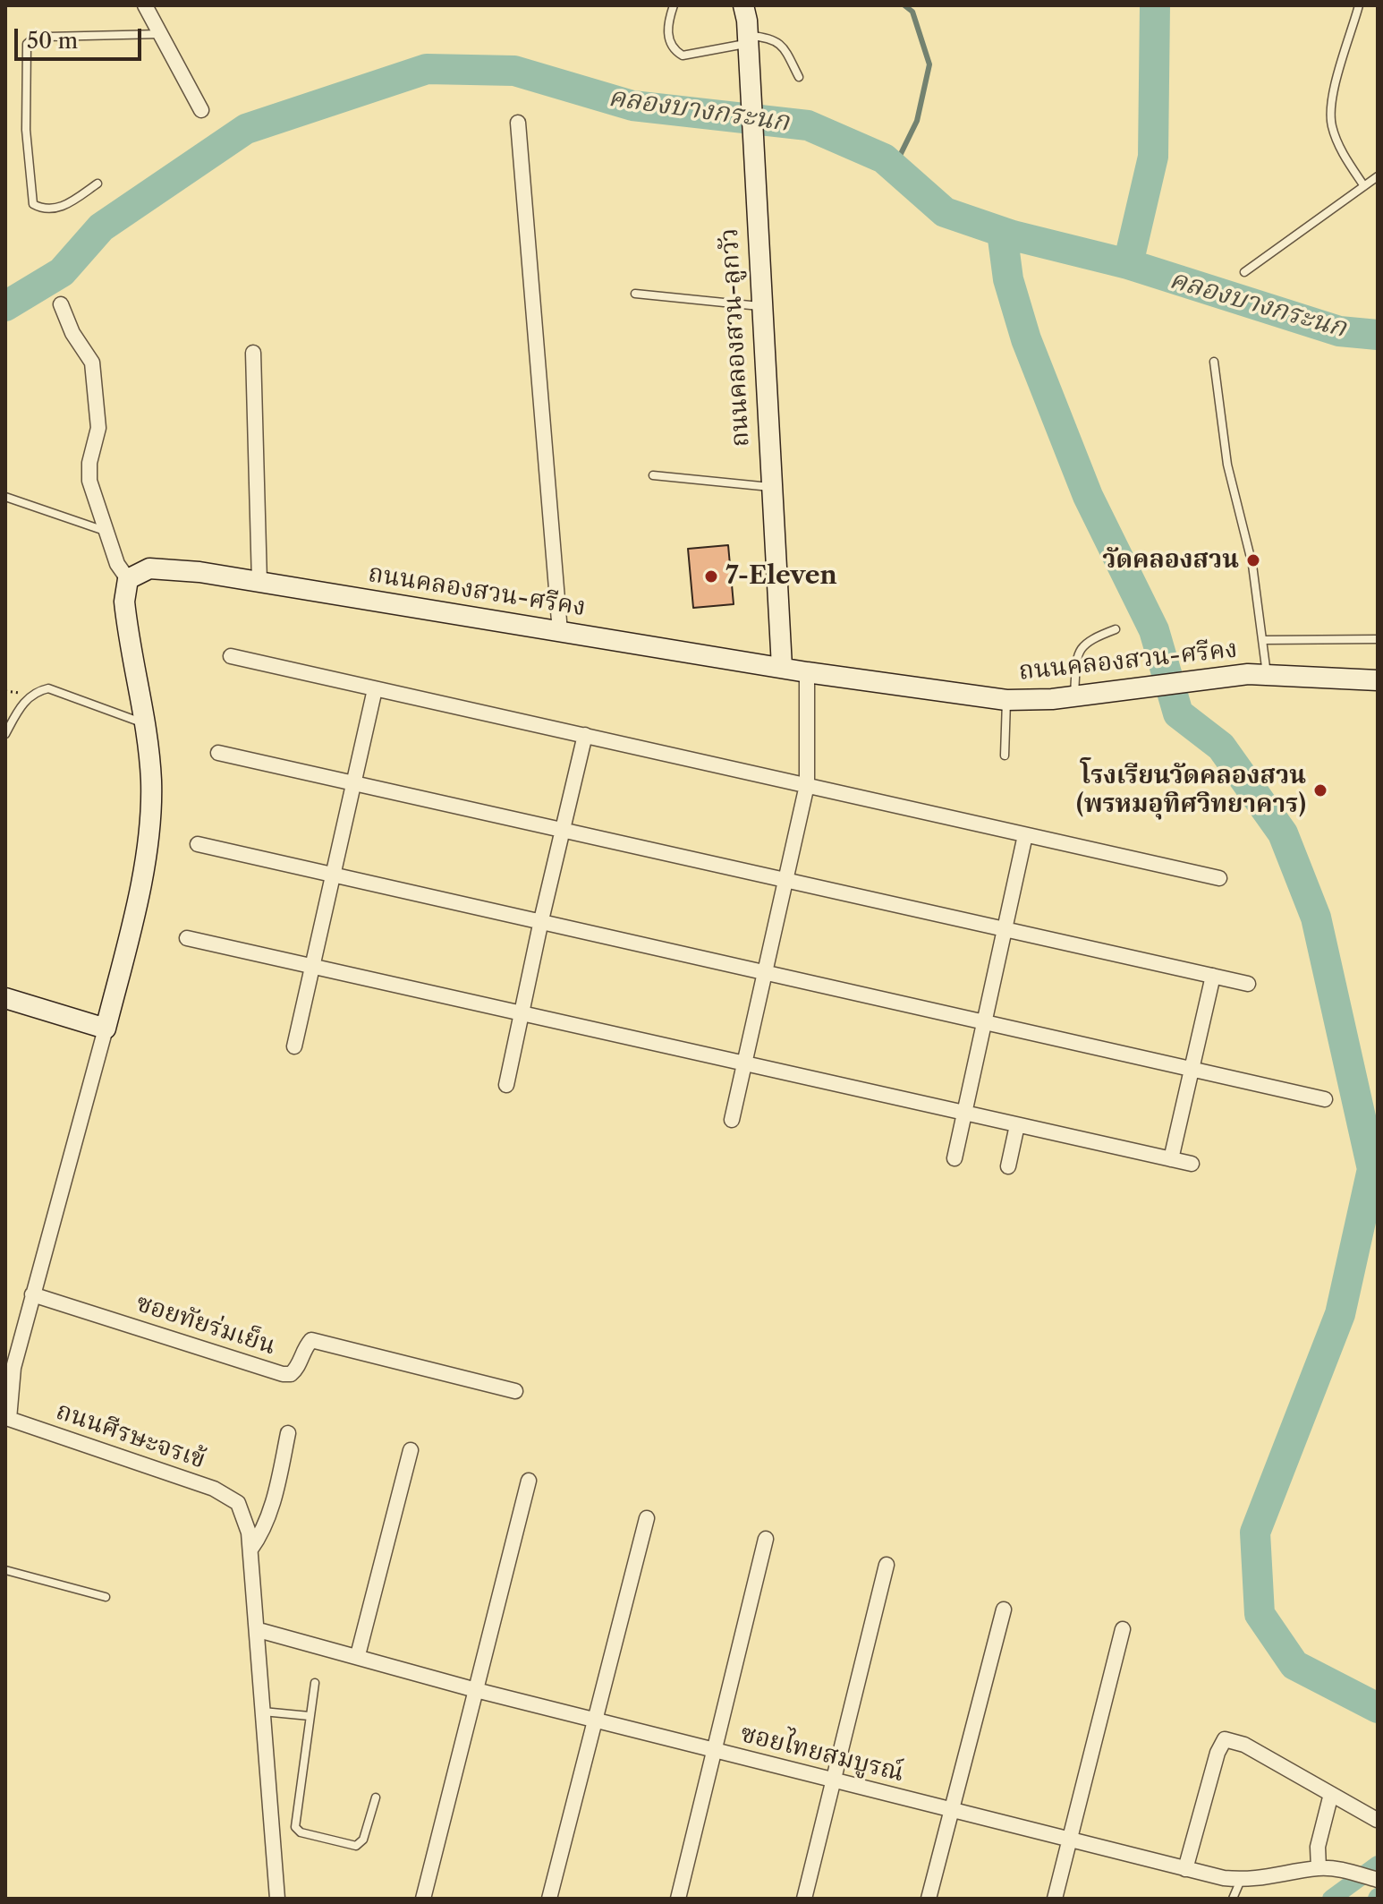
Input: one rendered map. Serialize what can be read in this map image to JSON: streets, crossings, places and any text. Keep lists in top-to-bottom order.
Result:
{
  "streets": {
    "street": [
      "ถนนคลองสวน-ลูกวัว",
      "ถนนคลองสวน-ศรีคง",
      "ซอยทัยร่มเย็น",
      "ถนนศีรษะจรเข้",
      "ซอยไทยสมบูรณ์"
    ]
  },
  "crossings": [
    ["ถนนคลองสวน-ลูกวัว", "ถนนคลองสวน-ศรีคง"],
    ["ซอยทัยร่มเย็น", "ถนนศีรษะจรเข้"],
    ["ถนนศีรษะจรเข้", "ซอยไทยสมบูรณ์"]
  ],
  "water": ["คลองบางกระนก"],
  "places": ["วัดคลองสวน", "7-Eleven", "โรงเรียนวัดคลองสวน (พรหมอุทิศวิทยาคาร)"],
  "scale_bar": "50 m"
}
